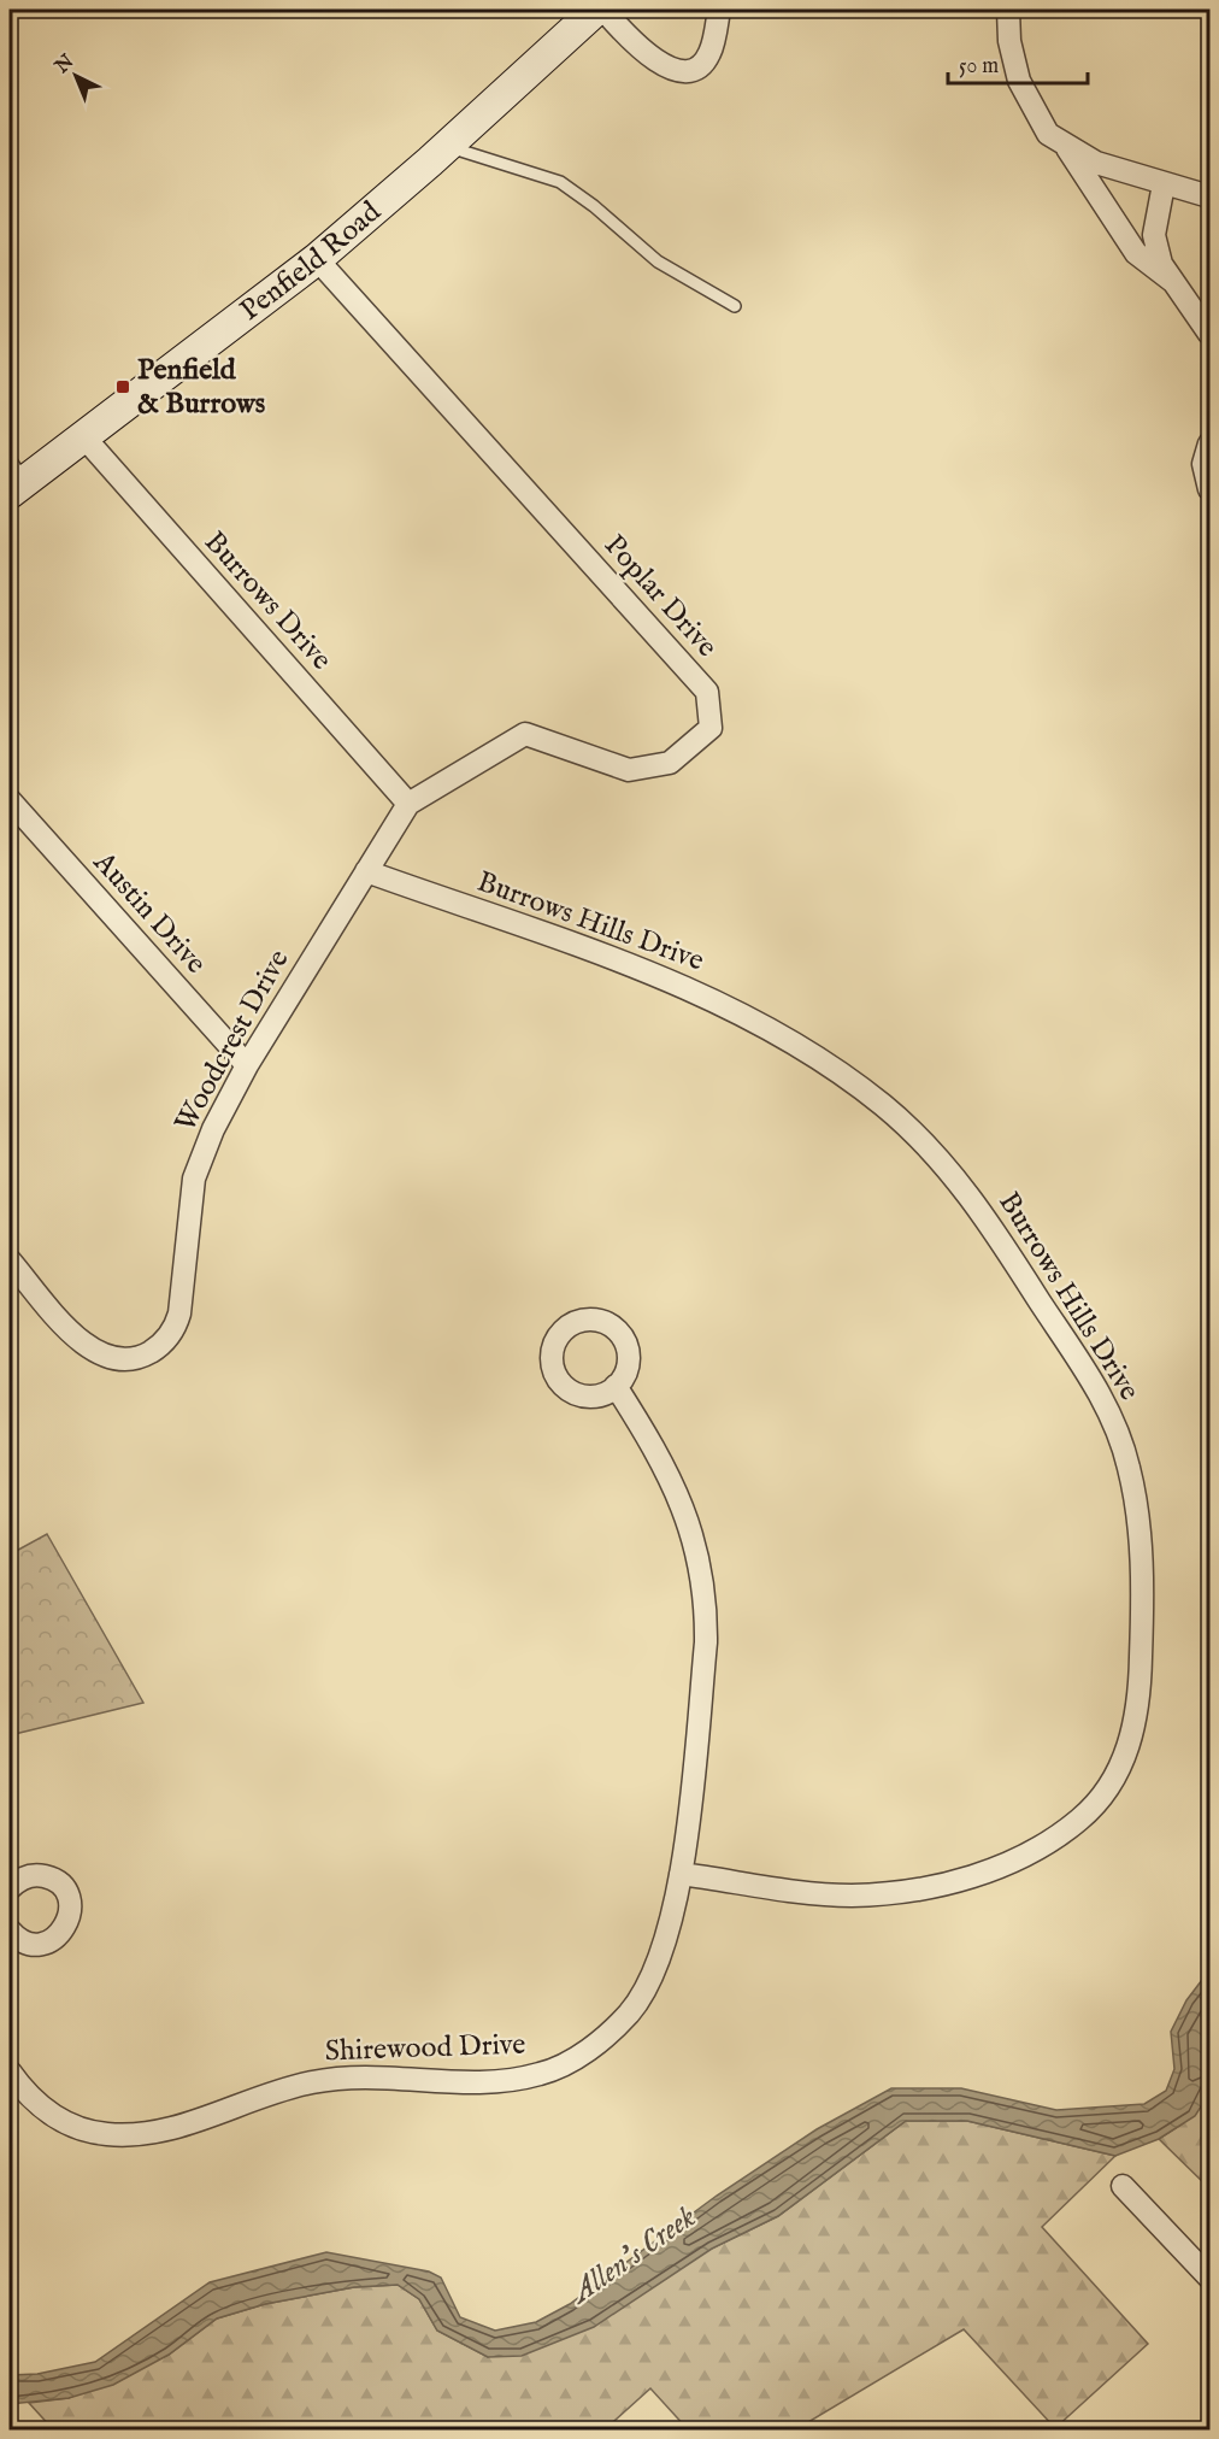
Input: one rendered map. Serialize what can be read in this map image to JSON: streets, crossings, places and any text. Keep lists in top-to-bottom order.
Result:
{
  "streets": {
    "main road": ["Penfield Road"],
    "street": [
      "Poplar Drive",
      "Burrows Drive",
      "Austin Drive",
      "Burrows Hills Drive",
      "Woodcrest Drive",
      "Shirewood Drive"
    ]
  },
  "crossings": [
    ["Penfield Road", "Poplar Drive"],
    ["Penfield Road", "Burrows Drive"],
    ["Poplar Drive", "Burrows Drive"],
    ["Poplar Drive", "Woodcrest Drive"],
    ["Burrows Drive", "Woodcrest Drive"],
    ["Austin Drive", "Woodcrest Drive"],
    ["Burrows Hills Drive", "Woodcrest Drive"],
    ["Burrows Hills Drive", "Shirewood Drive"]
  ],
  "water": ["Allen's Creek"],
  "places": {
    "transit": ["Penfield & Burrows"]
  },
  "scale_bar": "50 m",
  "north": "top left"
}
